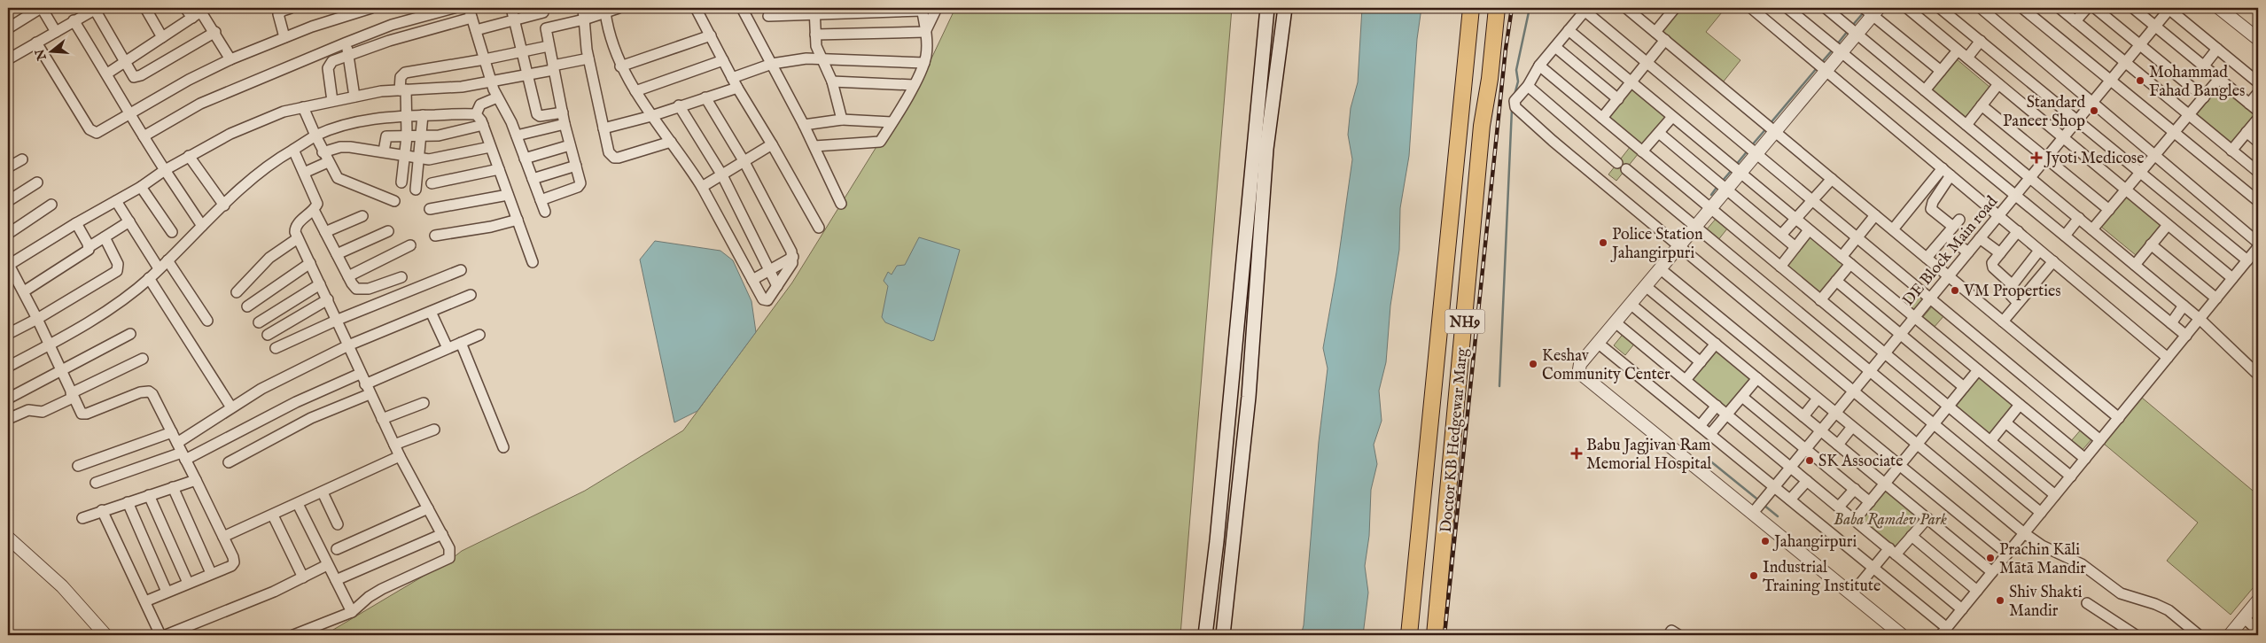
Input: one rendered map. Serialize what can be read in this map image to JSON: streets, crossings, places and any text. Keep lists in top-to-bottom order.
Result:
{
  "streets": {
    "highway": ["NH9", "Doctor KB Hedgewar Marg"],
    "street": ["DE Block Main road"]
  },
  "parks": ["Baba Ramdev Park"],
  "places": {
    "other": [
      "Mohammad Fahad Bangles",
      "Standard Paneer Shop",
      "Police Station Jahangirpuri",
      "VM Properties",
      "Keshav Community Center",
      "SK Associate",
      "Jahangirpuri",
      "Prachin Kāli Mātā Mandir",
      "Industrial Training Institute",
      "Shiv Shakti Mandir"
    ],
    "health": ["Jyoti Medicose", "Babu Jagjivan Ram Memorial Hospital"]
  },
  "north": "left"
}
